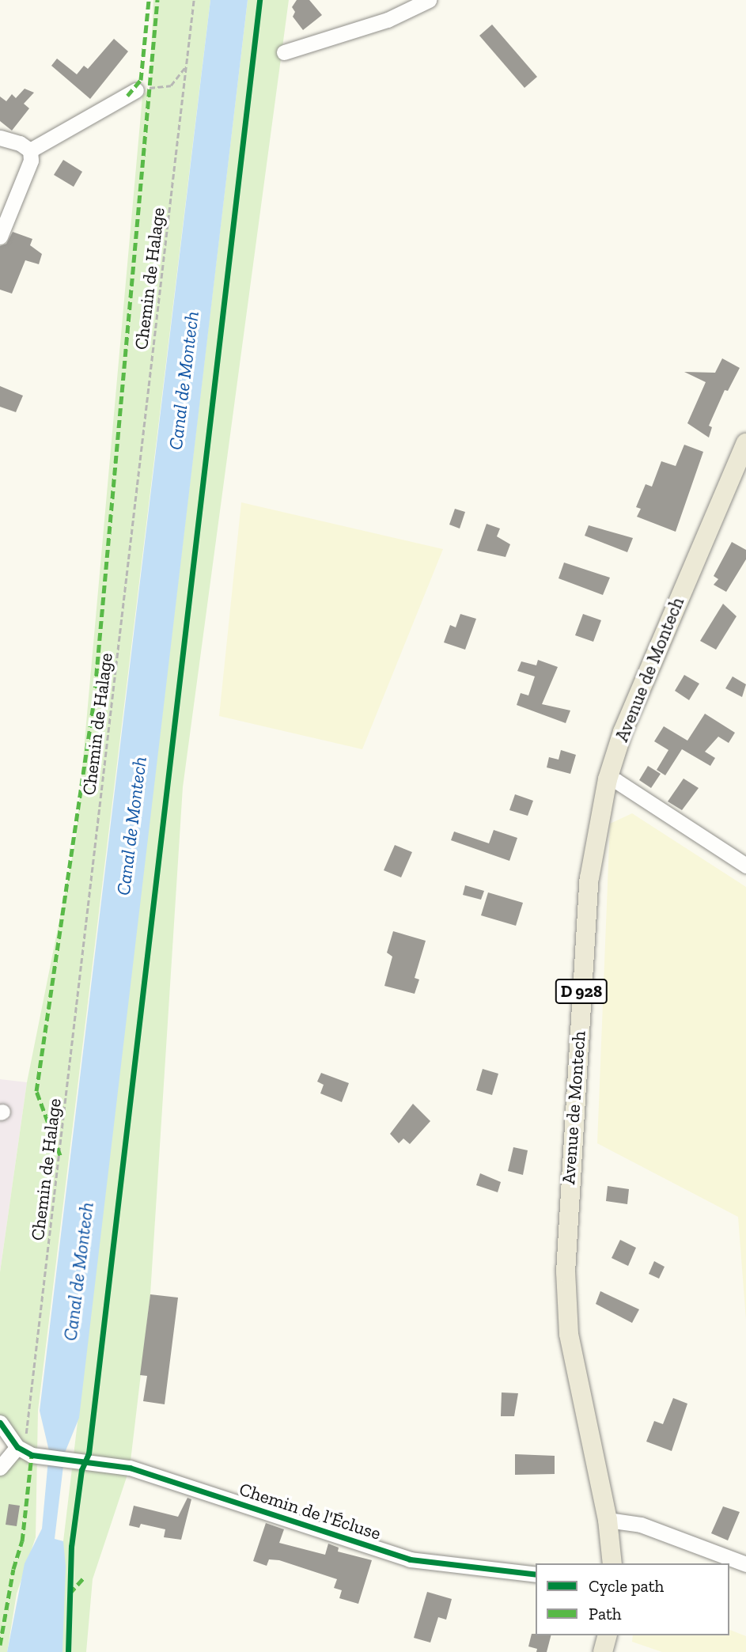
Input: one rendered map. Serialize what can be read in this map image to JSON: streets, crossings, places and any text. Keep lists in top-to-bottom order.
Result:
{
  "streets": {
    "main road": ["Avenue de Montech", "D 928"],
    "street": ["Chemin de l'Écluse"],
    "path": ["Chemin de Halage"]
  },
  "crossings": [
    ["Chemin de Halage", "Chemin de l'Écluse"]
  ],
  "water": ["Canal de Montech"],
  "legend": ["Cycle path", "Path"]
}
